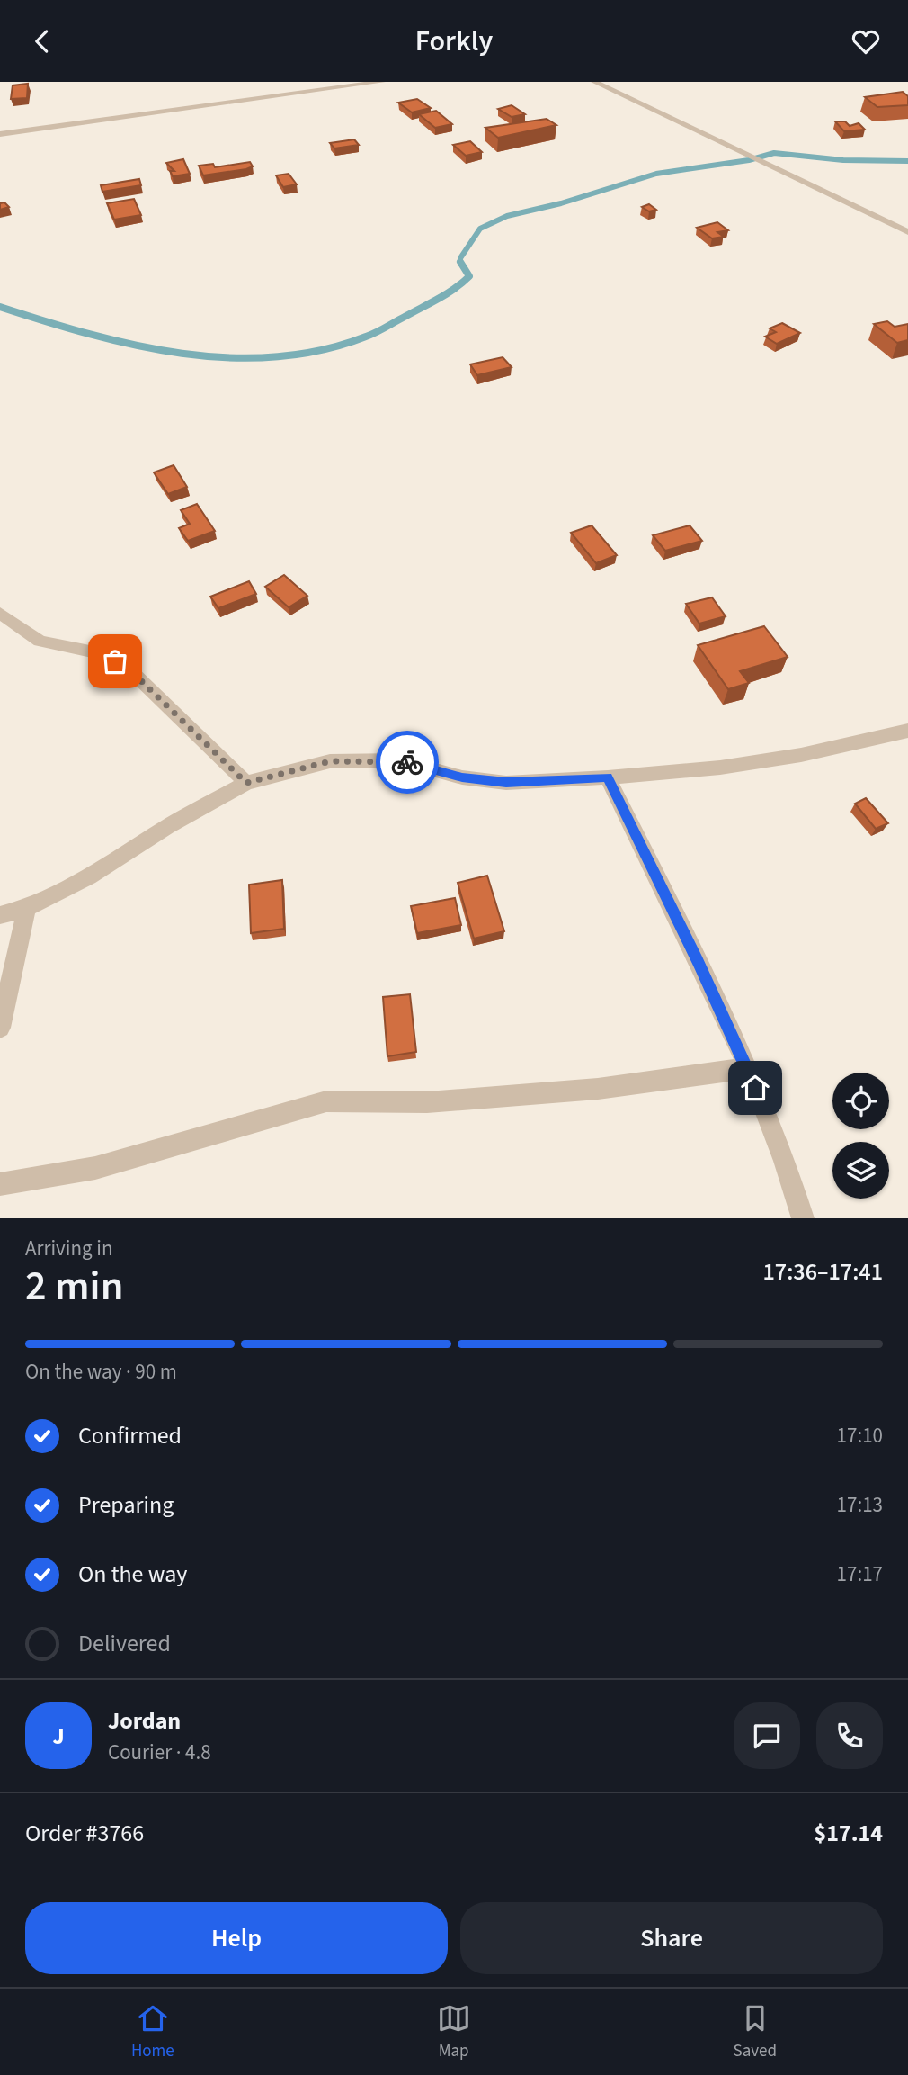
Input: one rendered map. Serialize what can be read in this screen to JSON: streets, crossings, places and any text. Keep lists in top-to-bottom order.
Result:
{
  "page": {
    "header": "Forkly",
    "heading": ["2 min", "Arriving in", "17:36–17:41"],
    "panel": [
      "Jordan",
      "Courier · 4.8",
      "Order #3766",
      "$17.14"
    ],
    "bar": "On the way · 90 m",
    "list": [
      ["Confirmed", "17:10"],
      ["Preparing", "17:13"],
      ["On the way", "17:17"],
      "Delivered"
    ],
    "round": "J",
    "buttons": ["Help", "Share"],
    "tabs": ["Home", "Map", "Saved"]
  }
}
